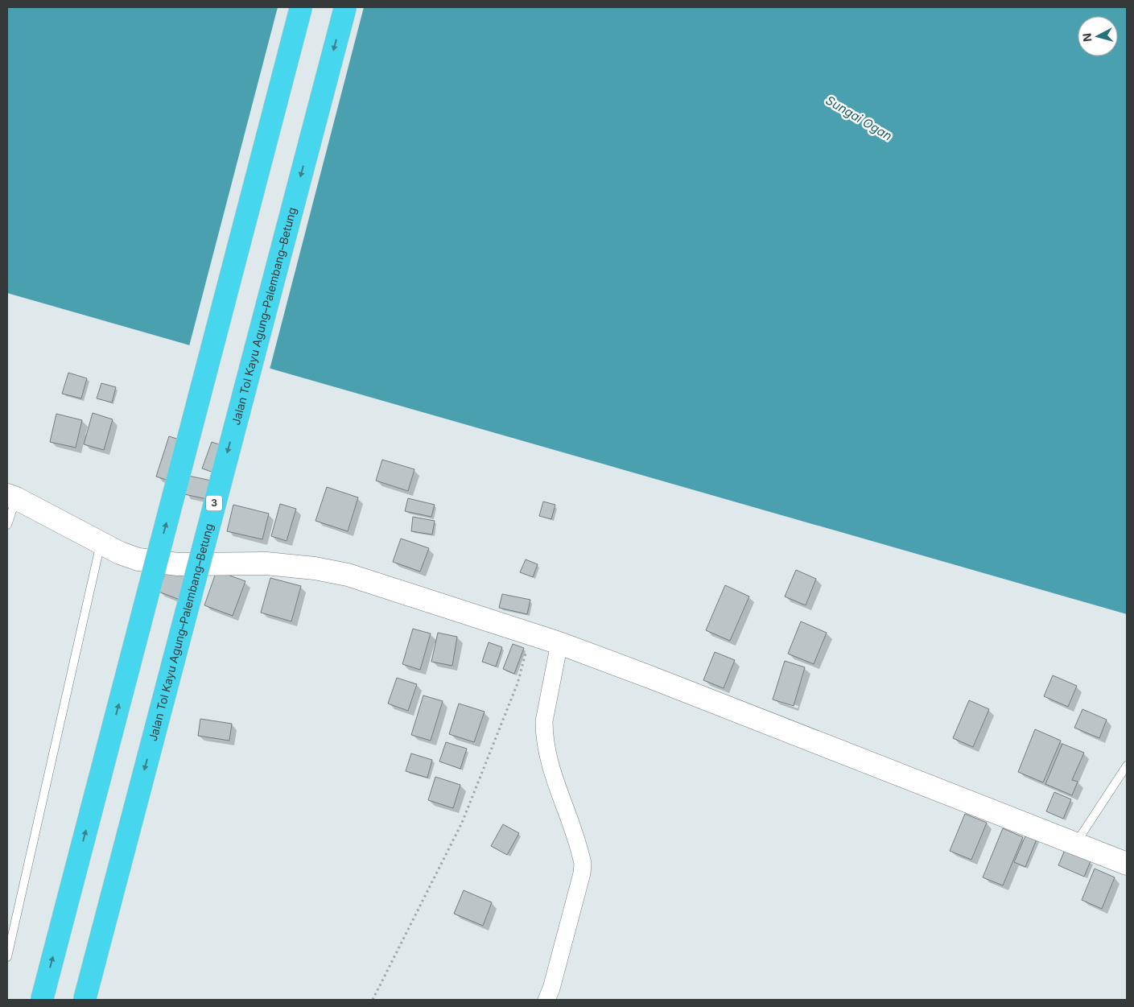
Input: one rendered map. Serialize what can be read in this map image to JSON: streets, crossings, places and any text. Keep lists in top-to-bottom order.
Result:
{
  "streets": {
    "highway": ["Jalan Tol Kayu Agung–Palembang–Betung", "3"]
  },
  "water": ["Sungai Ogan"],
  "north": "left"
}
